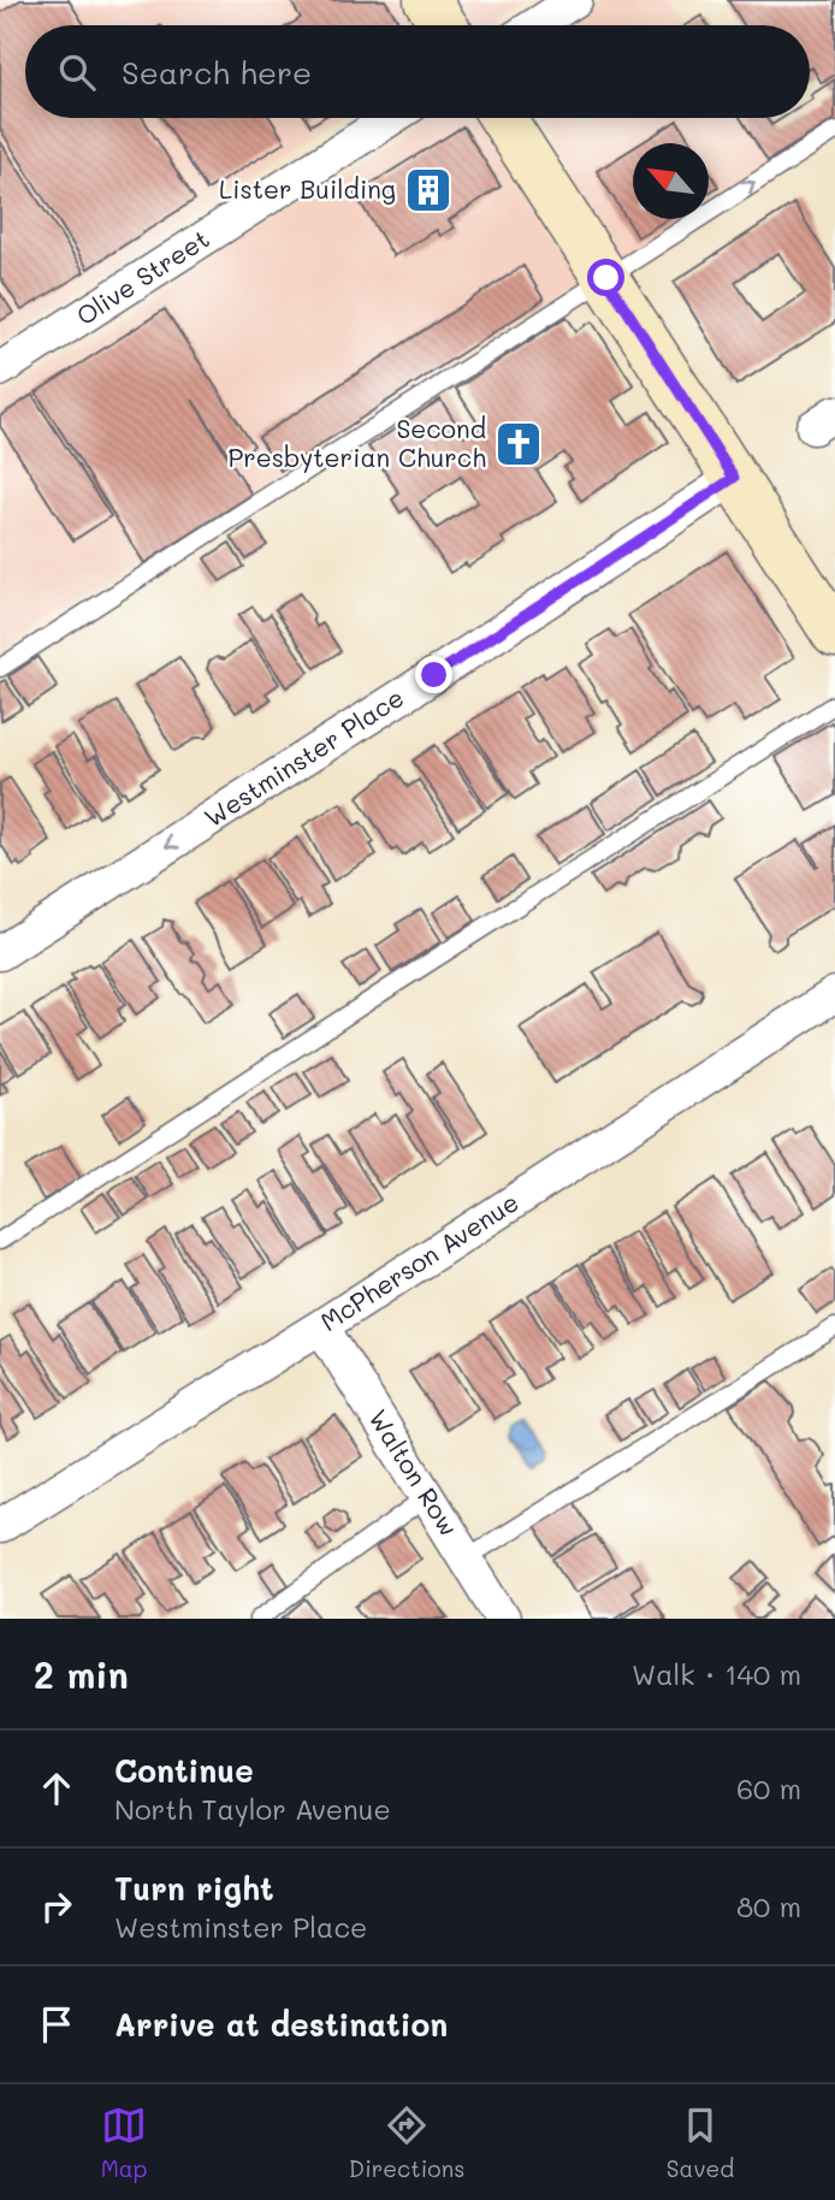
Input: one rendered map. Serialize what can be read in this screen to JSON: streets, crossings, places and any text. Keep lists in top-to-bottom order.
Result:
{
  "streets": {
    "street": [
      "Olive Street",
      "Westminster Place",
      "McPherson Avenue",
      "Walton Row"
    ]
  },
  "crossings": [
    ["McPherson Avenue", "Walton Row"]
  ],
  "one_way": ["Westminster Place"],
  "places": {
    "building": ["Lister Building"],
    "church": ["Second Presbyterian Church"]
  },
  "north": "top left",
  "page": {
    "search": "Search here",
    "heading": ["2 min", "Walk · 140 m"],
    "list": [
      ["Continue", "North Taylor Avenue", "60 m"],
      ["Turn right", "Westminster Place", "80 m"],
      "Arrive at destination"
    ],
    "nav": ["Map", "Directions", "Saved"]
  }
}
